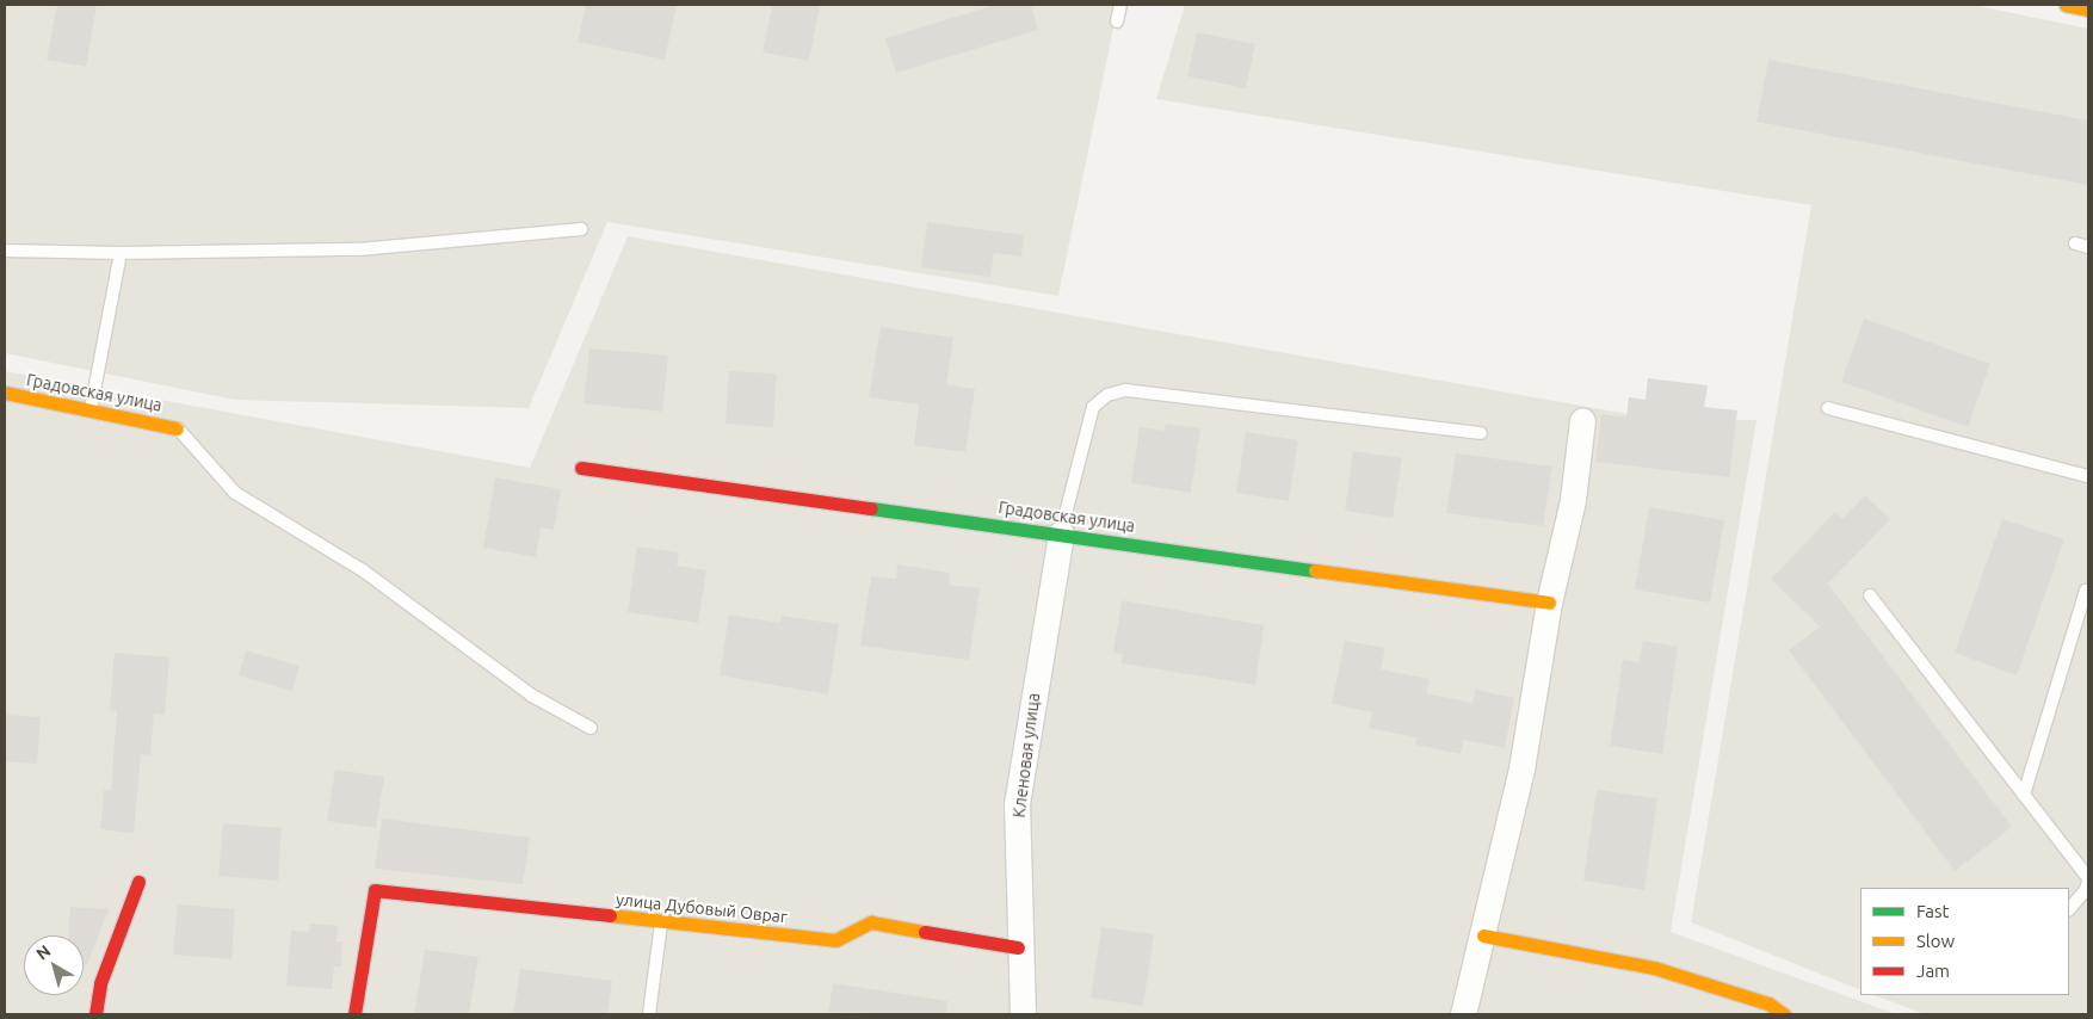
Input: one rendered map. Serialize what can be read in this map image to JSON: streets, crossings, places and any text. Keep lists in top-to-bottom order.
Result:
{
  "streets": {
    "street": ["Градовская улица", "Кленовая улица", "улица Дубовый Овраг"]
  },
  "crossings": [
    ["Градовская улица", "Кленовая улица"],
    ["Кленовая улица", "улица Дубовый Овраг"]
  ],
  "legend": ["Fast", "Slow", "Jam"],
  "north": "top left"
}
